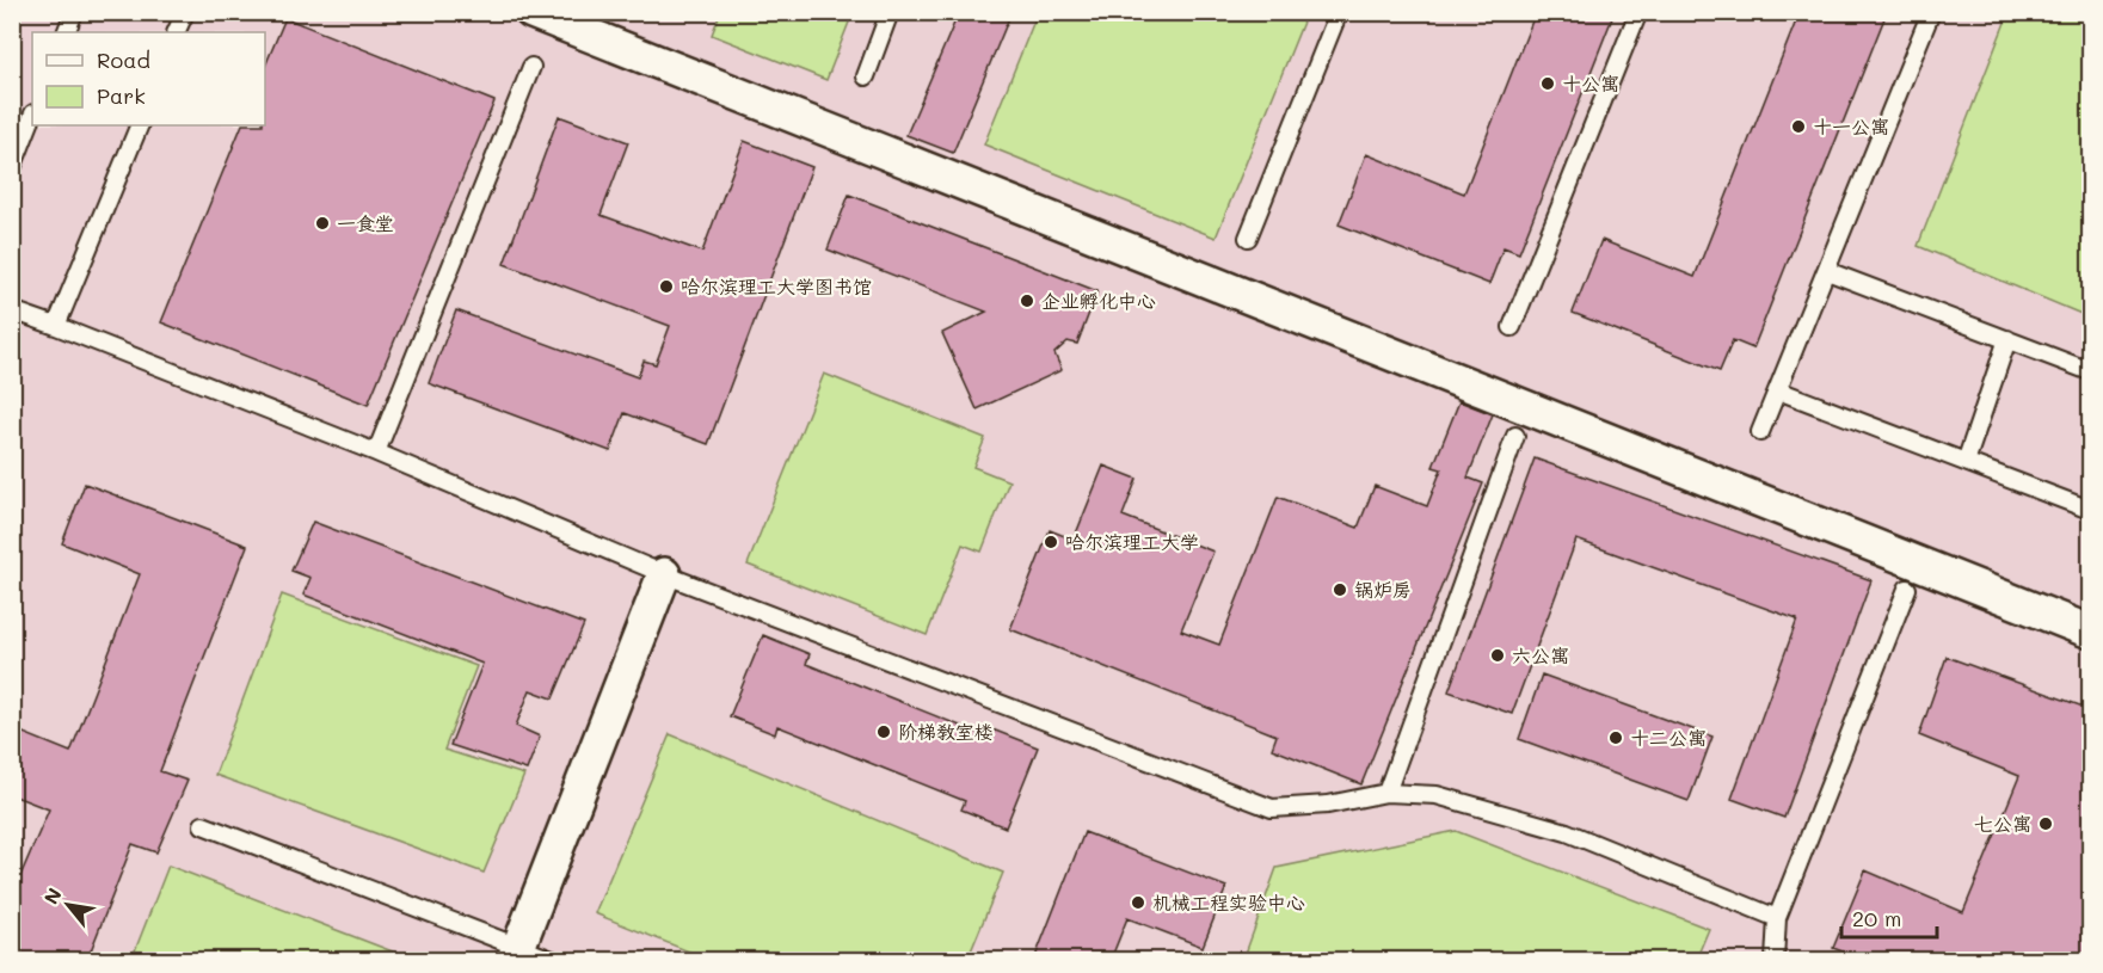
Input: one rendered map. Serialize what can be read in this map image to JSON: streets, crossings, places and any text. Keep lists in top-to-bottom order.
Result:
{
  "places": [
    "十公寓",
    "十一公寓",
    "一食堂",
    "哈尔滨理工大学图书馆",
    "企业孵化中心",
    "哈尔滨理工大学",
    "锅炉房",
    "六公寓",
    "阶梯教室楼",
    "十二公寓",
    "七公寓",
    "机械工程实验中心"
  ],
  "legend": ["Road", "Park"],
  "scale_bar": "20 m",
  "north": "top left"
}
